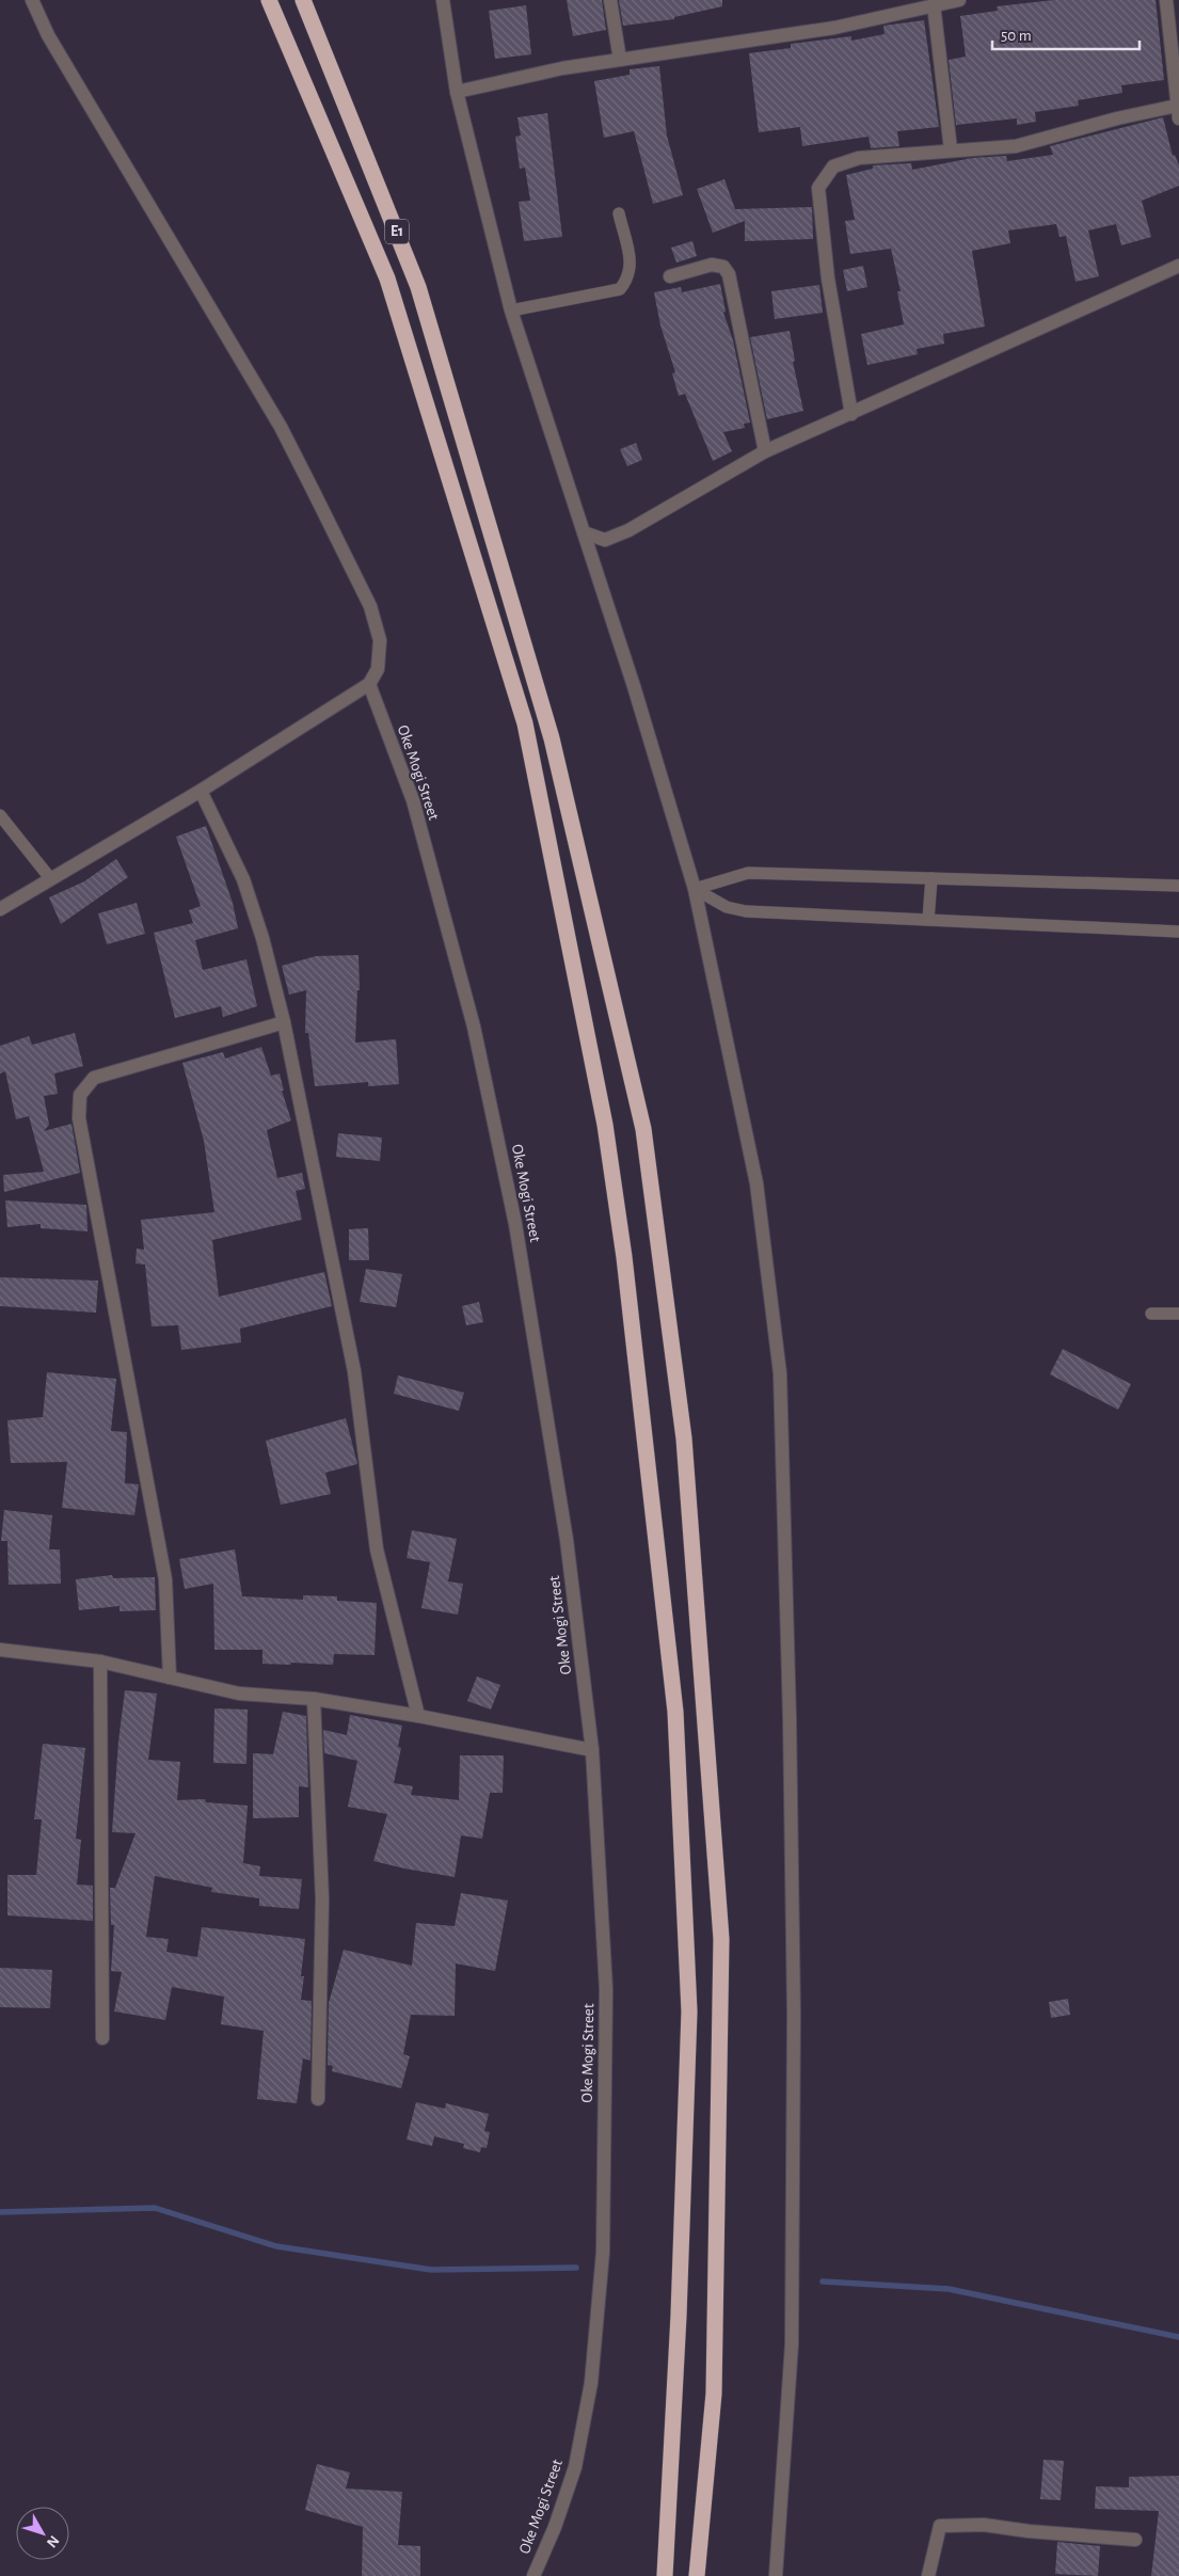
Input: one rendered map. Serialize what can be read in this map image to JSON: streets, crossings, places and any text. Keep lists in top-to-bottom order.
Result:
{
  "streets": {
    "highway": ["E1"],
    "street": ["Oke Mogi Street"]
  },
  "scale_bar": "50 m",
  "north": "bottom right"
}
